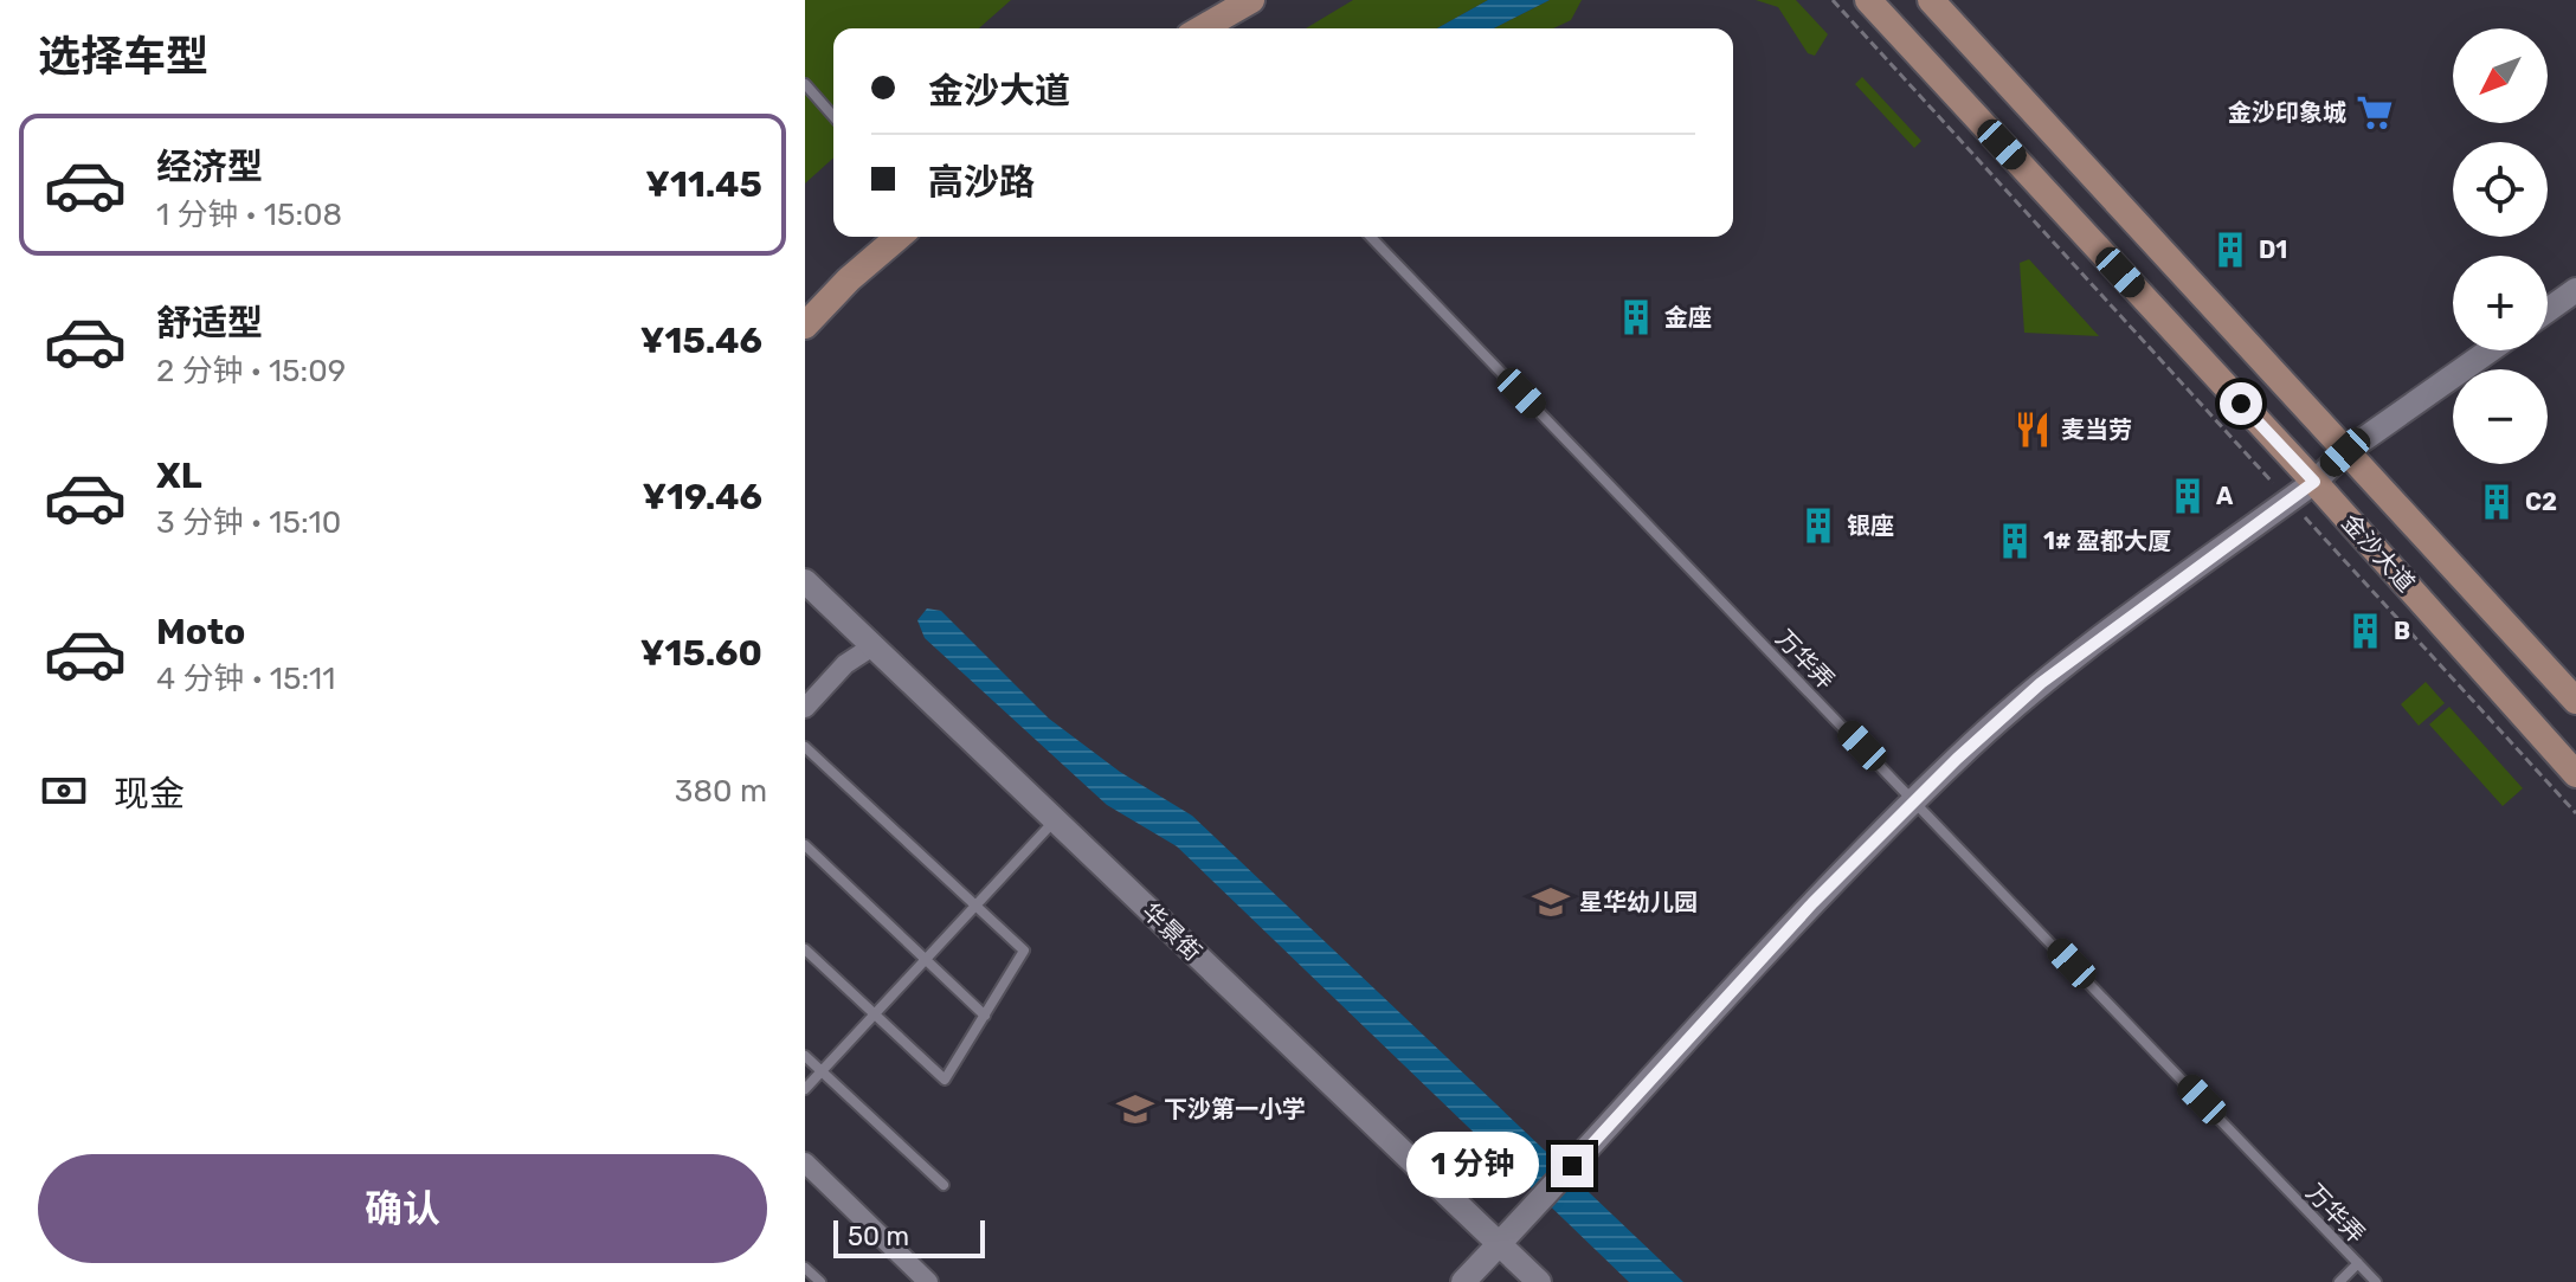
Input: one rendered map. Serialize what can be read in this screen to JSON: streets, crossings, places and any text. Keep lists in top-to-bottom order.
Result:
{
  "streets": {
    "main road": ["金沙大道"],
    "street": ["华景街"],
    "lane": ["万华弄"]
  },
  "places": {
    "supermarket": ["金沙印象城"],
    "building": [
      "D1",
      "金座",
      "A",
      "C2",
      "银座",
      "1# 盈都大厦",
      "B"
    ],
    "restaurant": ["麦当劳"],
    "school or university": ["星华幼儿园", "下沙第一小学"]
  },
  "scale_bar": "50 m",
  "north": "bottom left",
  "page": {
    "heading": "选择车型",
    "map_buttons": ["+", "−"],
    "banner": ["金沙大道", "高沙路"],
    "list": [
      {
        "name": "经济型",
        "note": "1 分钟 · 15:08",
        "value": "¥11.45"
      },
      {
        "name": "舒适型",
        "note": "2 分钟 · 15:09",
        "value": "¥15.46"
      },
      {
        "name": "XL",
        "note": "3 分钟 · 15:10",
        "value": "¥19.46"
      },
      {
        "name": "Moto",
        "note": "4 分钟 · 15:11",
        "value": "¥15.60"
      }
    ],
    "pay": ["现金", "380 m"],
    "bubble": "1 分钟",
    "buttons": "确认",
    "scale": "50 m"
  }
}
